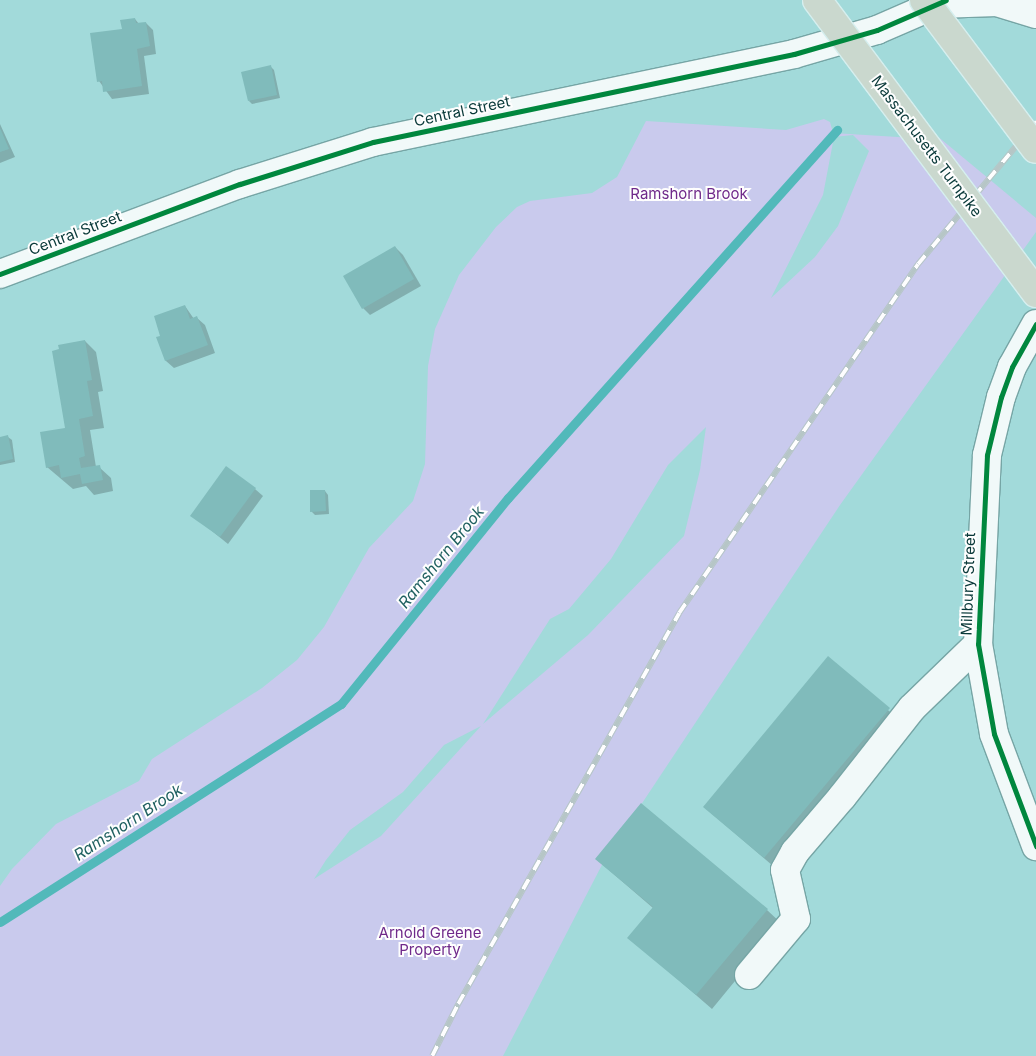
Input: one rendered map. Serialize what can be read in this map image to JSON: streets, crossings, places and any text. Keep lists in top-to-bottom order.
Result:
{
  "streets": {
    "highway": ["Massachusetts Turnpike"],
    "street": ["Central Street", "Millbury Street"]
  },
  "water": ["Ramshorn Brook"],
  "parks": ["Ramshorn Brook", "Arnold Greene Property"]
}
